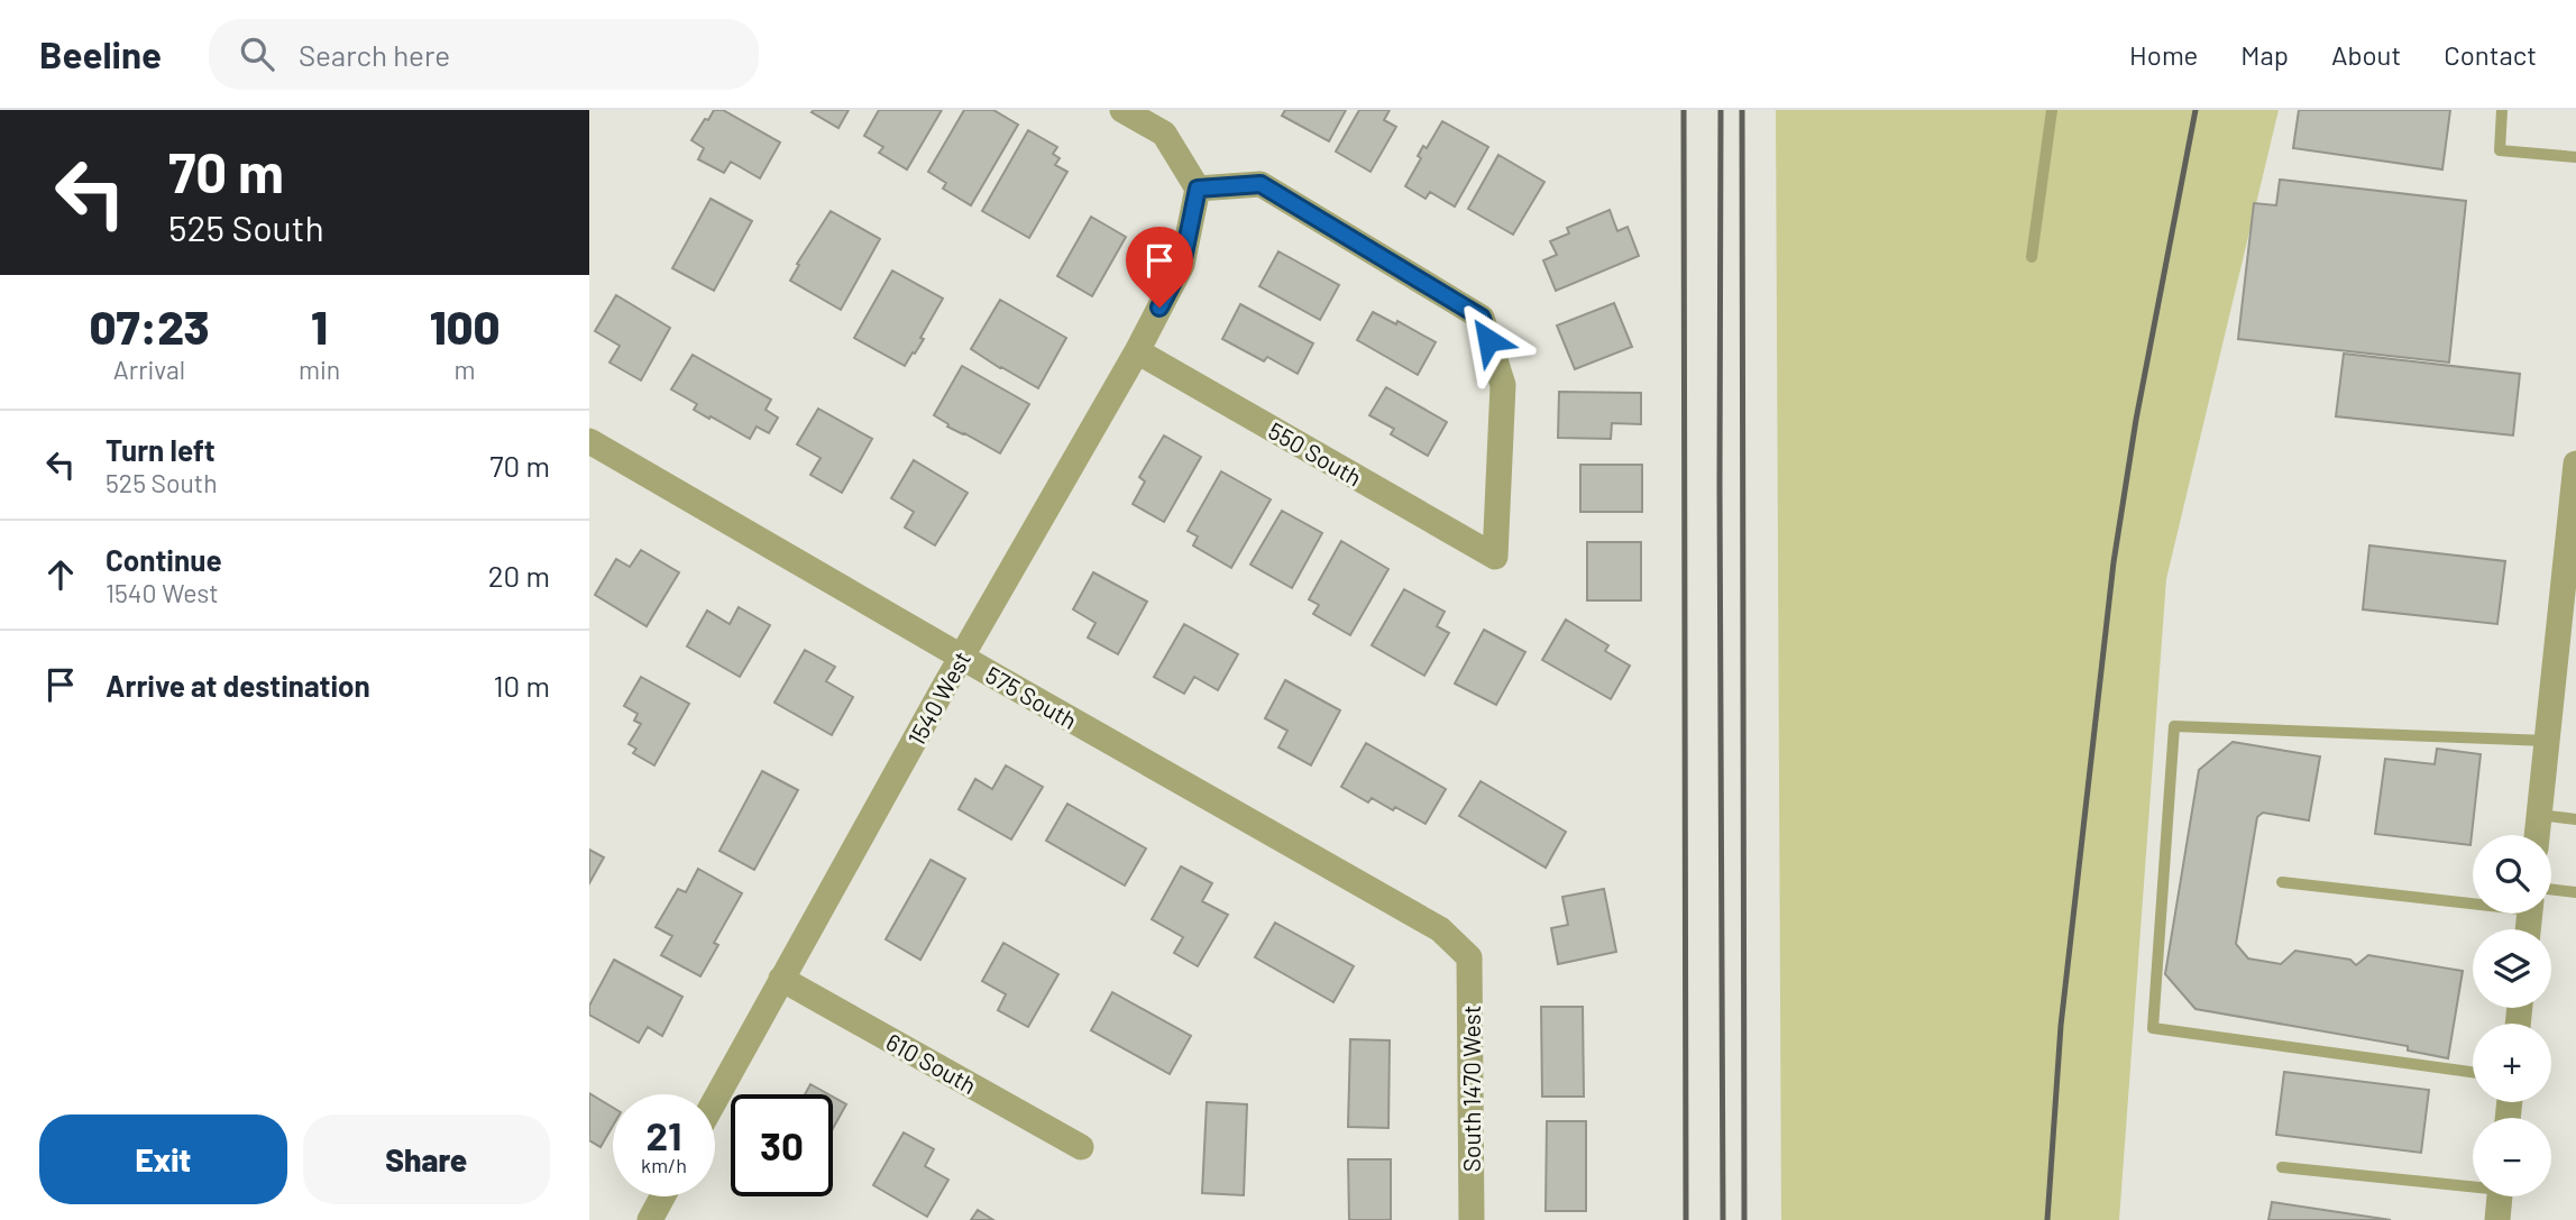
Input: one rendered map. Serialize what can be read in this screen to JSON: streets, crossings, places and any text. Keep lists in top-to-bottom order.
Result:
{
  "streets": {
    "street": [
      "550 South",
      "575 South",
      "1540 West",
      "610 South",
      "South 1470 West"
    ]
  },
  "crossings": [
    ["550 South", "1540 West"],
    ["575 South", "1540 West"],
    ["575 South", "South 1470 West"],
    ["1540 West", "610 South"]
  ],
  "page": {
    "header": "Beeline",
    "search": "Search here",
    "nav": [
      "Home",
      "Map",
      "About",
      "Contact"
    ],
    "turn": ["70 m", "525 South"],
    "eta": [
      "07:23",
      "Arrival",
      "1",
      "min",
      "100",
      "m"
    ],
    "list": [
      {
        "name": "Turn left",
        "note": "525 South",
        "value": "70 m"
      },
      {
        "name": "Continue",
        "note": "1540 West",
        "value": "20 m"
      },
      {
        "name": "Arrive at destination",
        "value": "10 m"
      }
    ],
    "map_buttons": ["+", "−"],
    "speed": "21 km/h",
    "limit": "30",
    "buttons": ["Exit", "Share"]
  }
}
